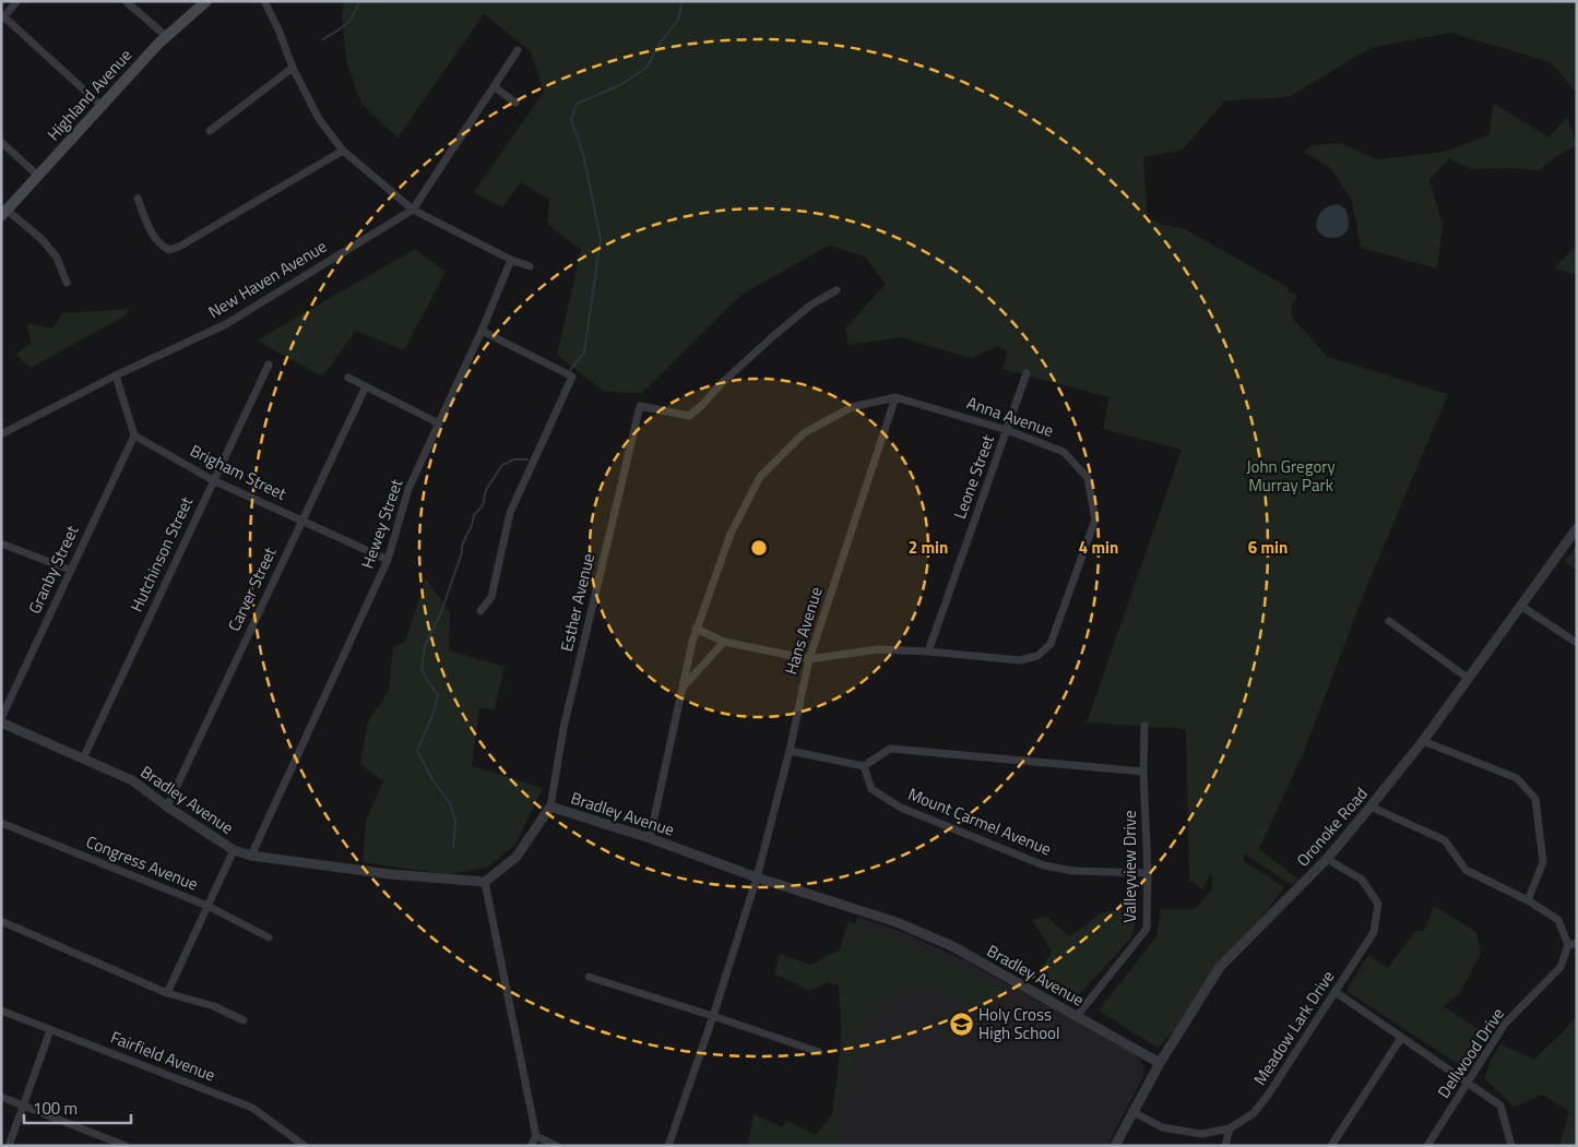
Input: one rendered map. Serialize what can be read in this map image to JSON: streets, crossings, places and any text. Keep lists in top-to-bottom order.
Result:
{
  "streets": {
    "main road": ["Highland Avenue"],
    "street": [
      "New Haven Avenue",
      "Anna Avenue",
      "Brigham Street",
      "Leone Street",
      "Hewey Street",
      "Hutchinson Street",
      "Granby Street",
      "Carver Street",
      "Esther Avenue",
      "Hans Avenue",
      "Bradley Avenue",
      "Mount Carmel Avenue",
      "Oronoke Road",
      "Congress Avenue",
      "Valleyview Drive",
      "Meadow Lark Drive",
      "Dellwood Drive",
      "Fairfield Avenue"
    ]
  },
  "crossings": [
    ["Anna Avenue", "Leone Street"],
    ["Anna Avenue", "Hans Avenue"],
    ["Anna Avenue", "Bradley Avenue"],
    ["Brigham Street", "Hewey Street"],
    ["Brigham Street", "Hutchinson Street"],
    ["Brigham Street", "Granby Street"],
    ["Brigham Street", "Carver Street"],
    ["Hewey Street", "Bradley Avenue"],
    ["Hutchinson Street", "Bradley Avenue"],
    ["Granby Street", "Bradley Avenue"],
    ["Carver Street", "Bradley Avenue"],
    ["Esther Avenue", "Bradley Avenue"],
    ["Hans Avenue", "Bradley Avenue"],
    ["Bradley Avenue", "Oronoke Road"],
    ["Bradley Avenue", "Valleyview Drive"],
    ["Mount Carmel Avenue", "Valleyview Drive"],
    ["Oronoke Road", "Meadow Lark Drive"]
  ],
  "parks": ["John Gregory Murray Park"],
  "places": {
    "school or university": ["Holy Cross High School"]
  },
  "scale_bar": "100 m",
  "rings": ["2 min", "4 min", "6 min"]
}
